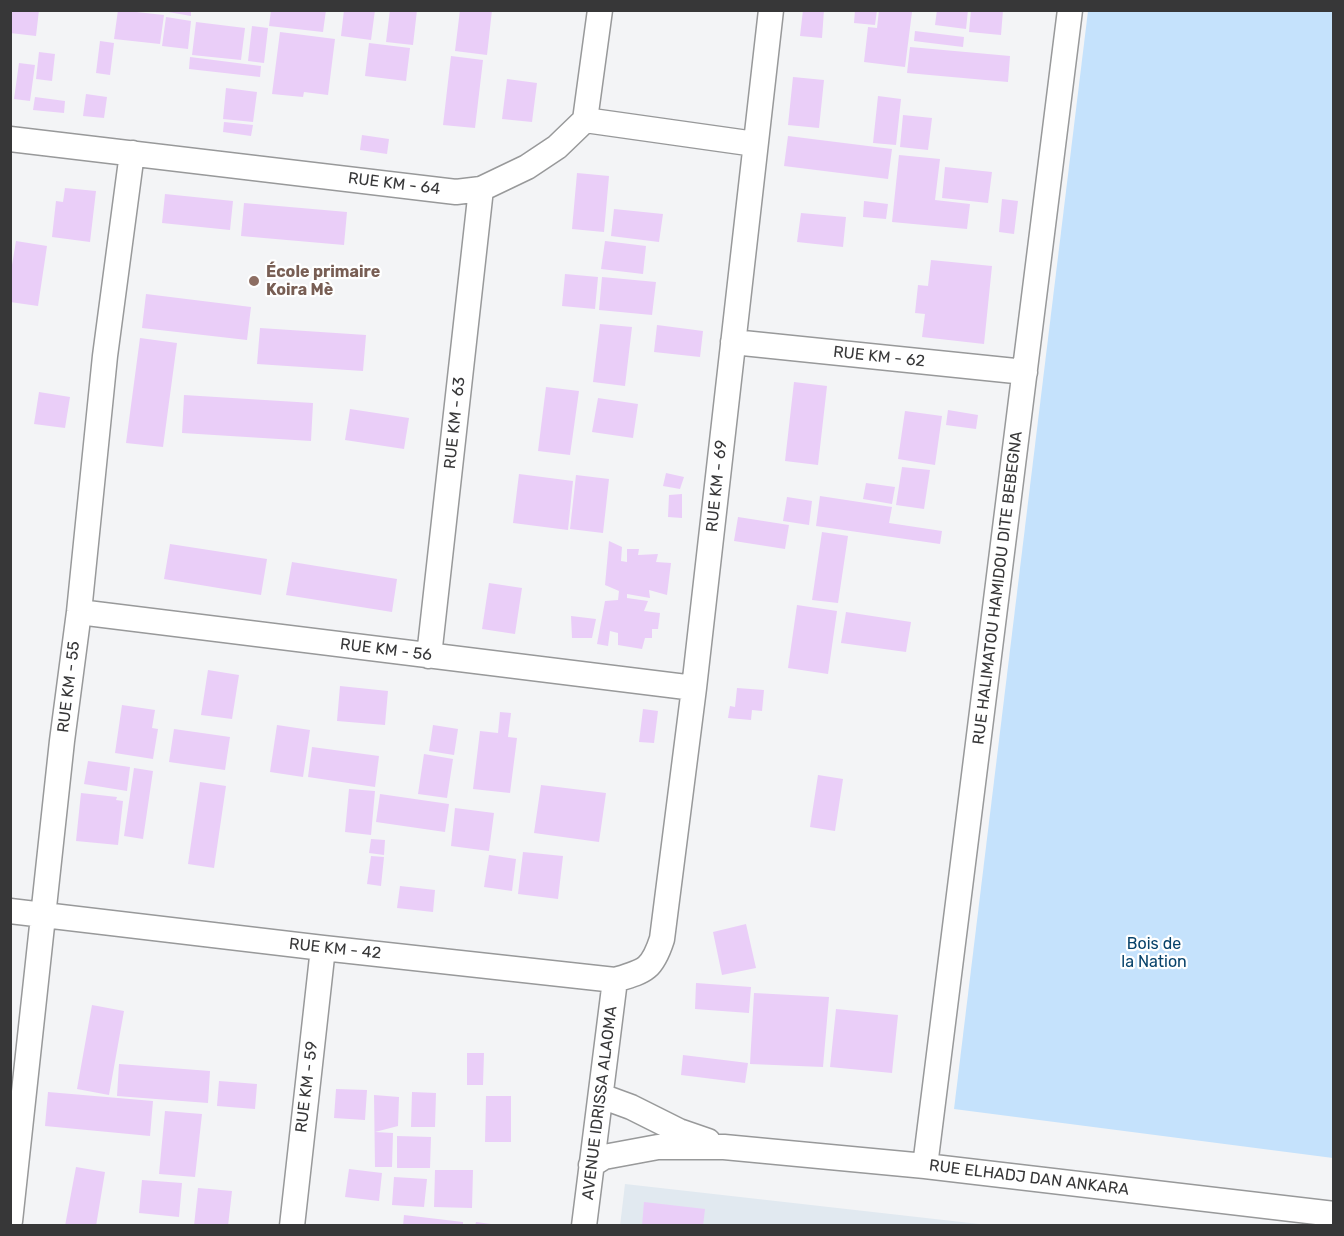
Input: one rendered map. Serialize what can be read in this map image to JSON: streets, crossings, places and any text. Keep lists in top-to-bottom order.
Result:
{
  "streets": {
    "street": [
      "RUE KM - 64",
      "RUE KM - 62",
      "RUE KM - 63",
      "RUE KM - 69",
      "RUE HALIMATOU HAMIDOU DITE BEBEGNA",
      "RUE KM - 56",
      "RUE KM - 55",
      "RUE KM - 42",
      "RUE KM - 59",
      "AVENUE IDRISSA ALAOMA",
      "RUE ELHADJ DAN ANKARA"
    ]
  },
  "crossings": [
    ["RUE KM - 64", "RUE KM - 63"],
    ["RUE KM - 64", "RUE KM - 55"],
    ["RUE KM - 62", "RUE KM - 69"],
    ["RUE KM - 62", "RUE HALIMATOU HAMIDOU DITE BEBEGNA"],
    ["RUE KM - 63", "RUE KM - 56"],
    ["RUE KM - 69", "RUE KM - 56"],
    ["RUE KM - 69", "RUE KM - 42"],
    ["RUE HALIMATOU HAMIDOU DITE BEBEGNA", "RUE ELHADJ DAN ANKARA"],
    ["RUE KM - 56", "RUE KM - 55"],
    ["RUE KM - 55", "RUE KM - 42"],
    ["RUE KM - 42", "RUE KM - 59"],
    ["RUE KM - 42", "AVENUE IDRISSA ALAOMA"],
    ["AVENUE IDRISSA ALAOMA", "RUE ELHADJ DAN ANKARA"]
  ],
  "parks": ["Bois de la Nation"],
  "places": ["École primaire Koira Mè"]
}
